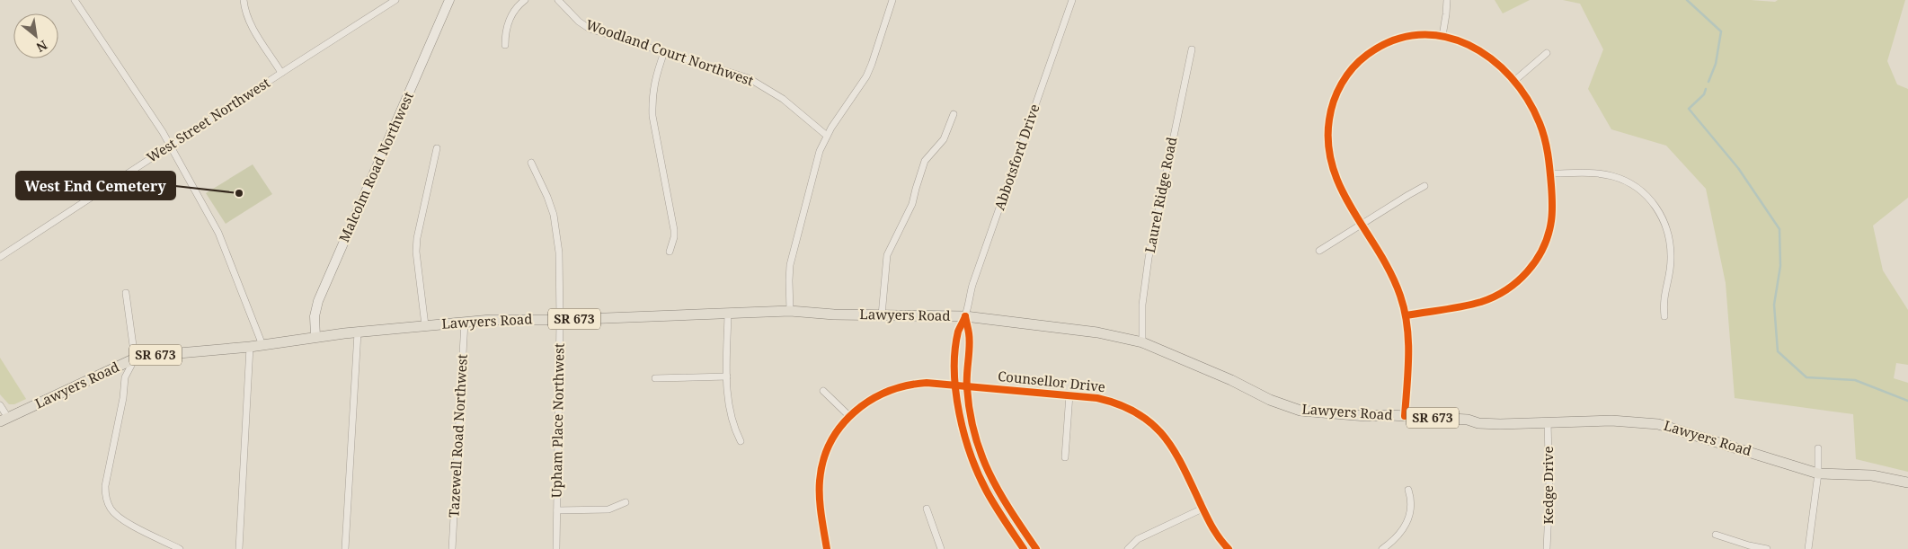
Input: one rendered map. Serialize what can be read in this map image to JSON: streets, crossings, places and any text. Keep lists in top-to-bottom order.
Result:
{
  "streets": {
    "main road": ["Malcolm Road Northwest", "Lawyers Road", "SR 673"],
    "street": [
      "Woodland Court Northwest",
      "West Street Northwest",
      "Abbotsford Drive",
      "Laurel Ridge Road",
      "Counsellor Drive",
      "Upham Place Northwest",
      "Tazewell Road Northwest",
      "Kedge Drive"
    ]
  },
  "crossings": [
    ["Abbotsford Drive", "Lawyers Road"],
    ["Abbotsford Drive", "Counsellor Drive"],
    ["Malcolm Road Northwest", "Lawyers Road"],
    ["Laurel Ridge Road", "Lawyers Road"],
    ["Lawyers Road", "Upham Place Northwest"],
    ["Lawyers Road", "Tazewell Road Northwest"],
    ["Lawyers Road", "Kedge Drive"]
  ],
  "places": ["West End Cemetery"],
  "north": "bottom right"
}
